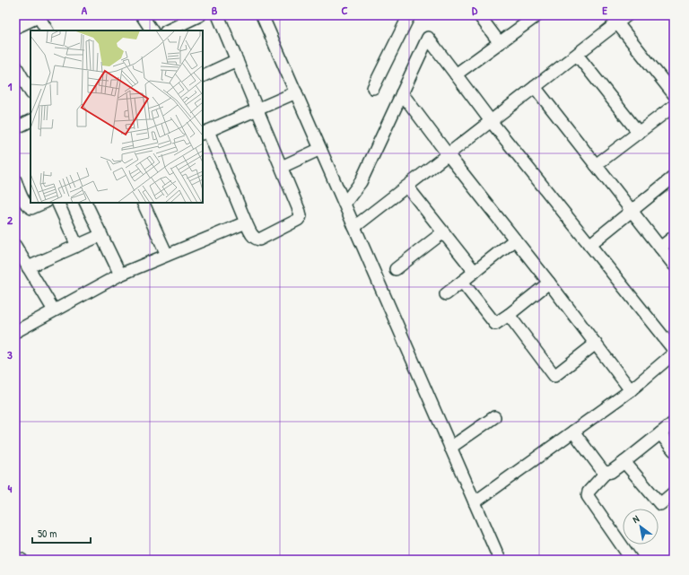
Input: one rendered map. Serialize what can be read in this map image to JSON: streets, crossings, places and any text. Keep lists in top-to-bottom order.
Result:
{
  "scale_bar": "50 m",
  "north": "top left",
  "grid": {
    "columns": [
      "A",
      "B",
      "C",
      "D",
      "E"
    ],
    "rows": [
      "1",
      "2",
      "3",
      "4"
    ]
  }
}
